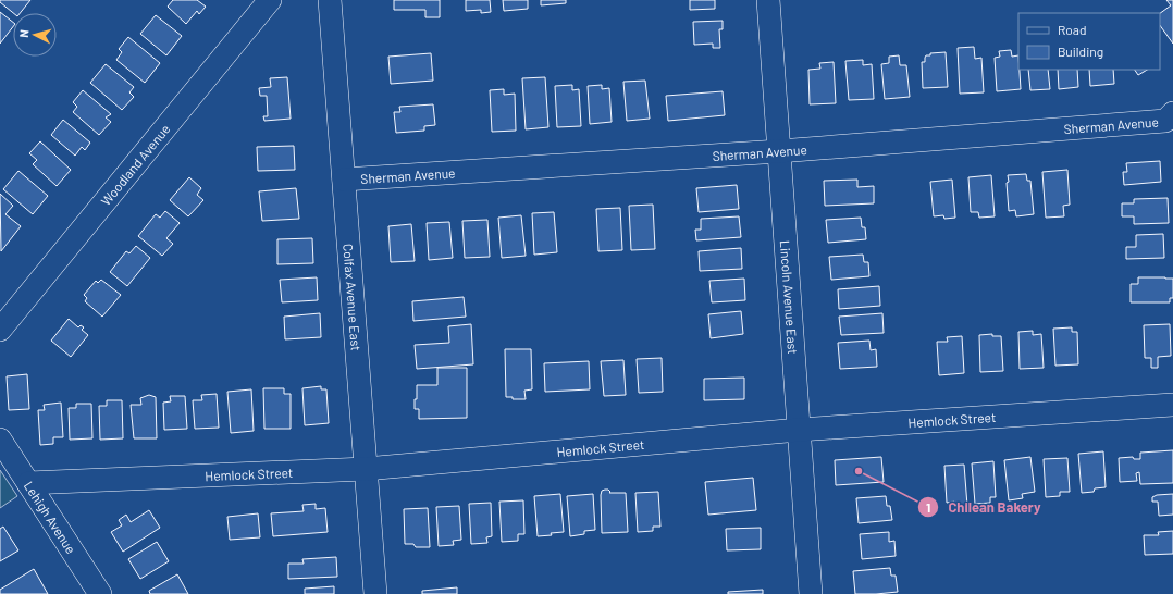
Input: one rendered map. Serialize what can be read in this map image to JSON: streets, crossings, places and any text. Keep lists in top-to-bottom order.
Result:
{
  "streets": {
    "street": [
      "Sherman Avenue",
      "Woodland Avenue",
      "Colfax Avenue East",
      "Lincoln Avenue East",
      "Hemlock Street",
      "Lehigh Avenue"
    ]
  },
  "crossings": [
    ["Sherman Avenue", "Colfax Avenue East"],
    ["Sherman Avenue", "Lincoln Avenue East"],
    ["Colfax Avenue East", "Hemlock Street"],
    ["Lincoln Avenue East", "Hemlock Street"],
    ["Hemlock Street", "Lehigh Avenue"]
  ],
  "places": ["Chilean Bakery"],
  "legend": ["Road", "Building"],
  "north": "left"
}
